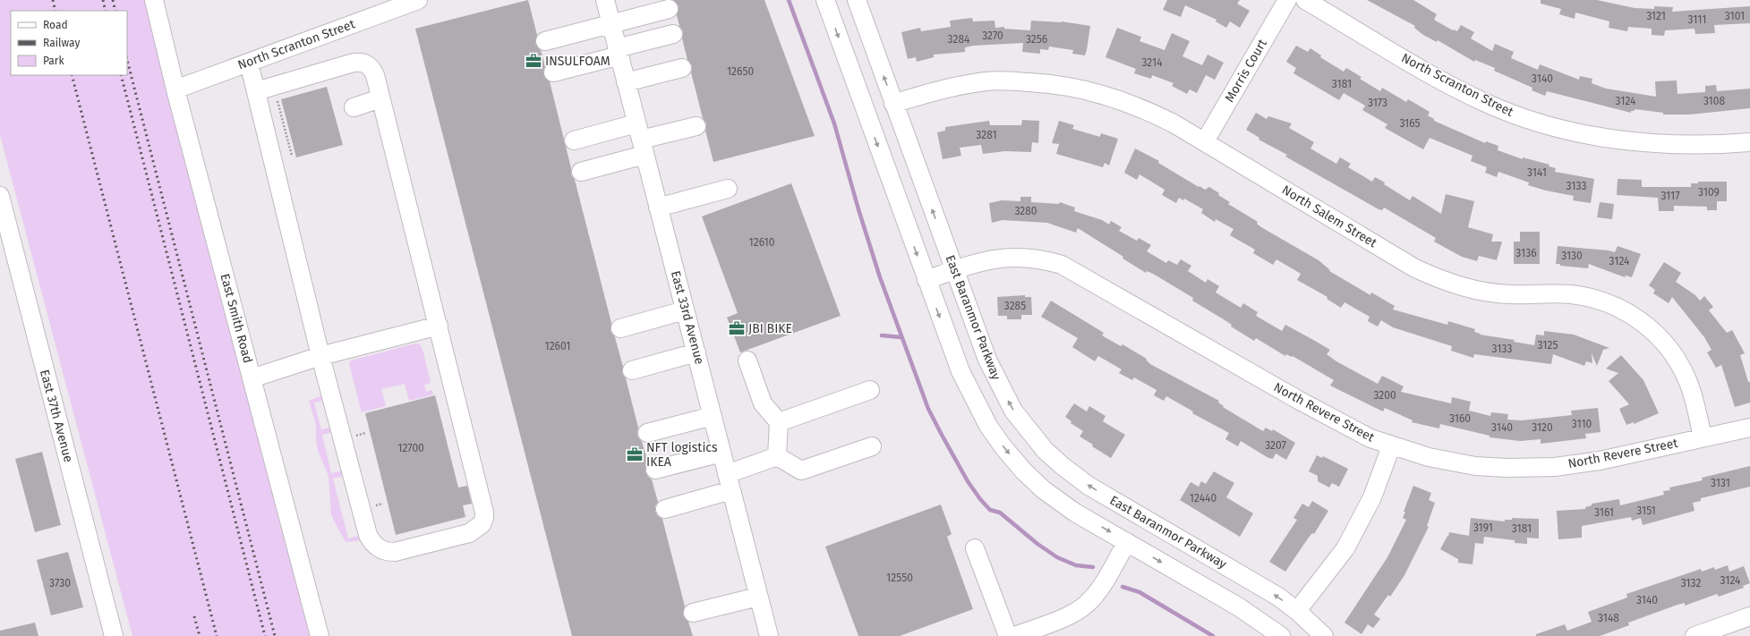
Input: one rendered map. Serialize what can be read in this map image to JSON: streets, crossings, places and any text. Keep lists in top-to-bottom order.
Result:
{
  "streets": {
    "street": [
      "North Scranton Street",
      "Morris Court",
      "North Salem Street",
      "East 33rd Avenue",
      "East Baranmor Parkway",
      "East Smith Road",
      "North Revere Street",
      "East 37th Avenue"
    ]
  },
  "crossings": [
    ["North Scranton Street", "East Smith Road"],
    ["Morris Court", "North Salem Street"],
    ["North Salem Street", "East Baranmor Parkway"],
    ["North Salem Street", "North Revere Street"],
    ["East Baranmor Parkway", "North Revere Street"]
  ],
  "places": {
    "office": ["INSULFOAM", "JBI BIKE", "NFT logistics IKEA"]
  },
  "house_numbers": [
    "3121",
    "3101",
    "3111",
    "3270",
    "3284",
    "3256",
    "3214",
    "12650",
    "3140",
    "3181",
    "3124",
    "3108",
    "3173",
    "3165",
    "3281",
    "3141",
    "3133",
    "3109",
    "3117",
    "3280",
    "12610",
    "3136",
    "3130",
    "3124",
    "3285",
    "3125",
    "12601",
    "3133",
    "3200",
    "3160",
    "3110",
    "3140",
    "3120",
    "3207",
    "12700",
    "3131",
    "12440",
    "3151",
    "3161",
    "3191",
    "3181",
    "12550",
    "3124",
    "3730",
    "3132",
    "3140",
    "3148"
  ],
  "legend": ["Road", "Railway", "Park"]
}
